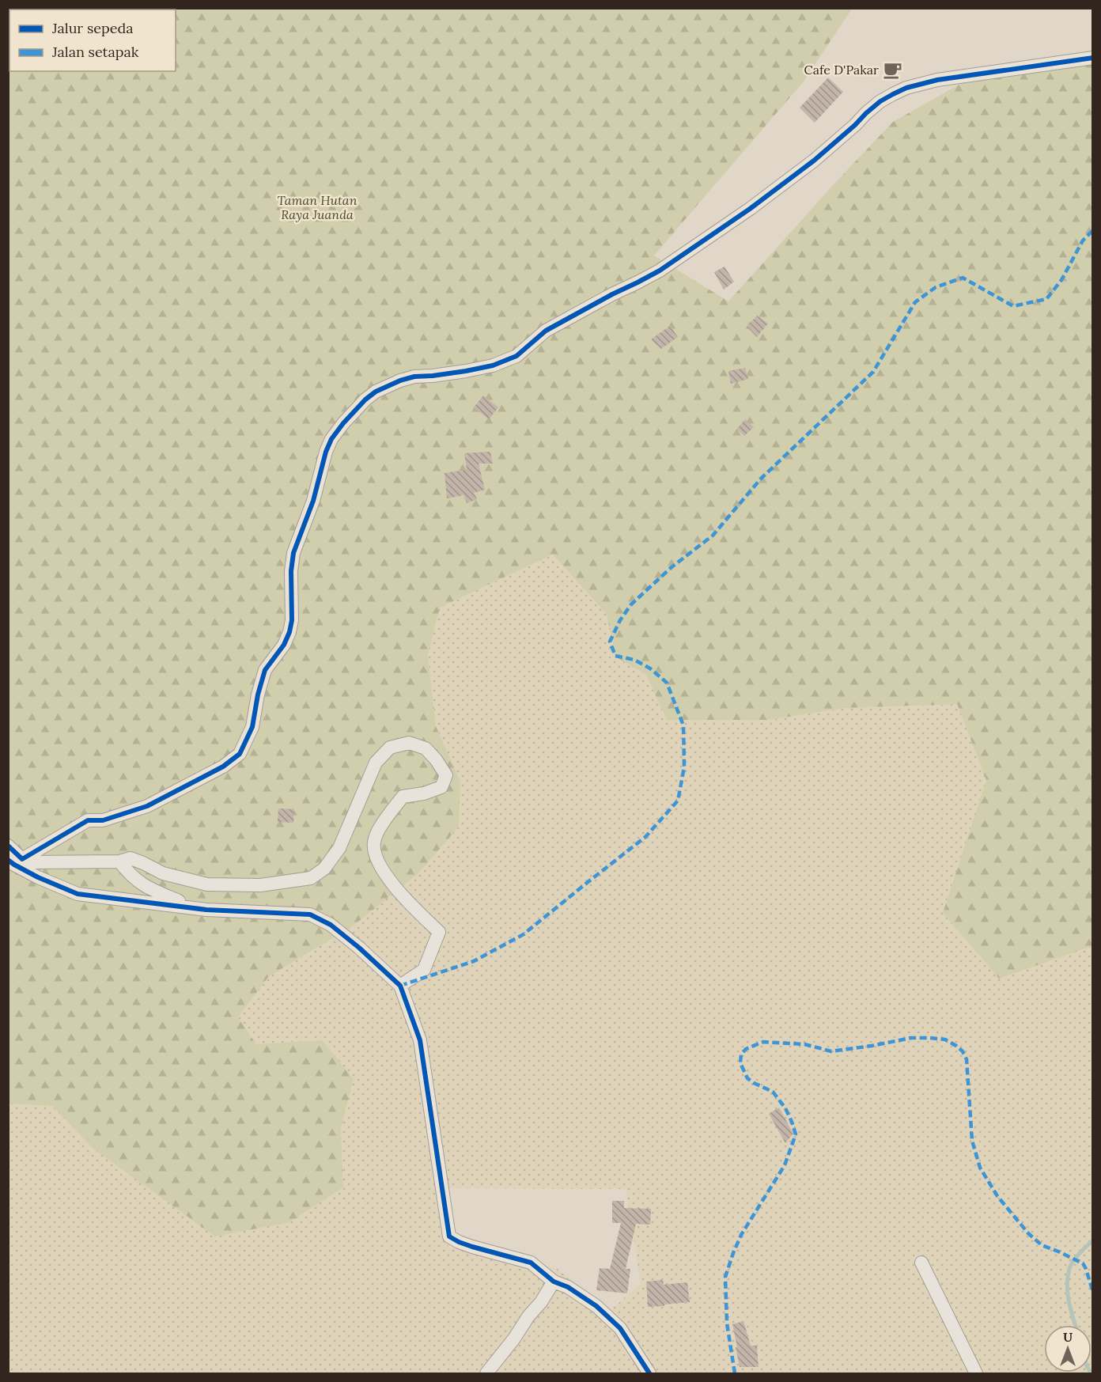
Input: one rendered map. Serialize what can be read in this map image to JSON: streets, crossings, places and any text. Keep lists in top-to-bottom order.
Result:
{
  "parks": ["Taman Hutan Raya Juanda"],
  "places": {
    "cafe": ["Cafe D'Pakar"]
  },
  "legend": ["Jalur sepeda", "Jalan setapak"],
  "north": "top"
}
